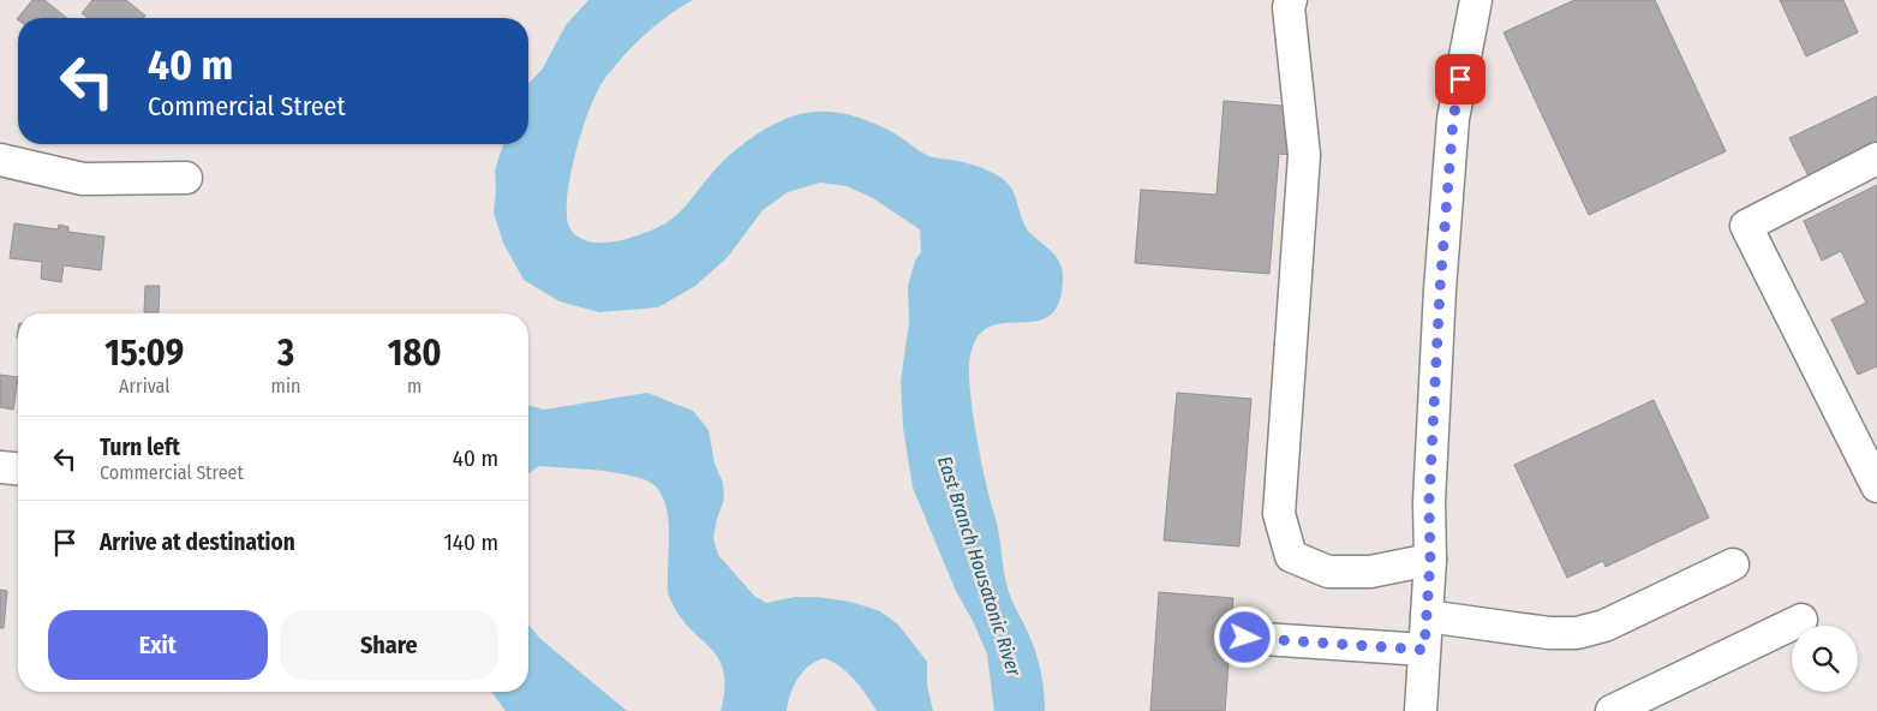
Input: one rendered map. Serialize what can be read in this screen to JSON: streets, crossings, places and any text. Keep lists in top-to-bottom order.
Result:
{
  "water": ["East Branch Housatonic River"],
  "page": {
    "turn": ["40 m", "Commercial Street"],
    "eta": [
      "15:09",
      "Arrival",
      "3",
      "min",
      "180",
      "m"
    ],
    "list": [
      {
        "name": "Turn left",
        "note": "Commercial Street",
        "value": "40 m"
      },
      {
        "name": "Arrive at destination",
        "value": "140 m"
      }
    ],
    "buttons": ["Exit", "Share"]
  }
}
